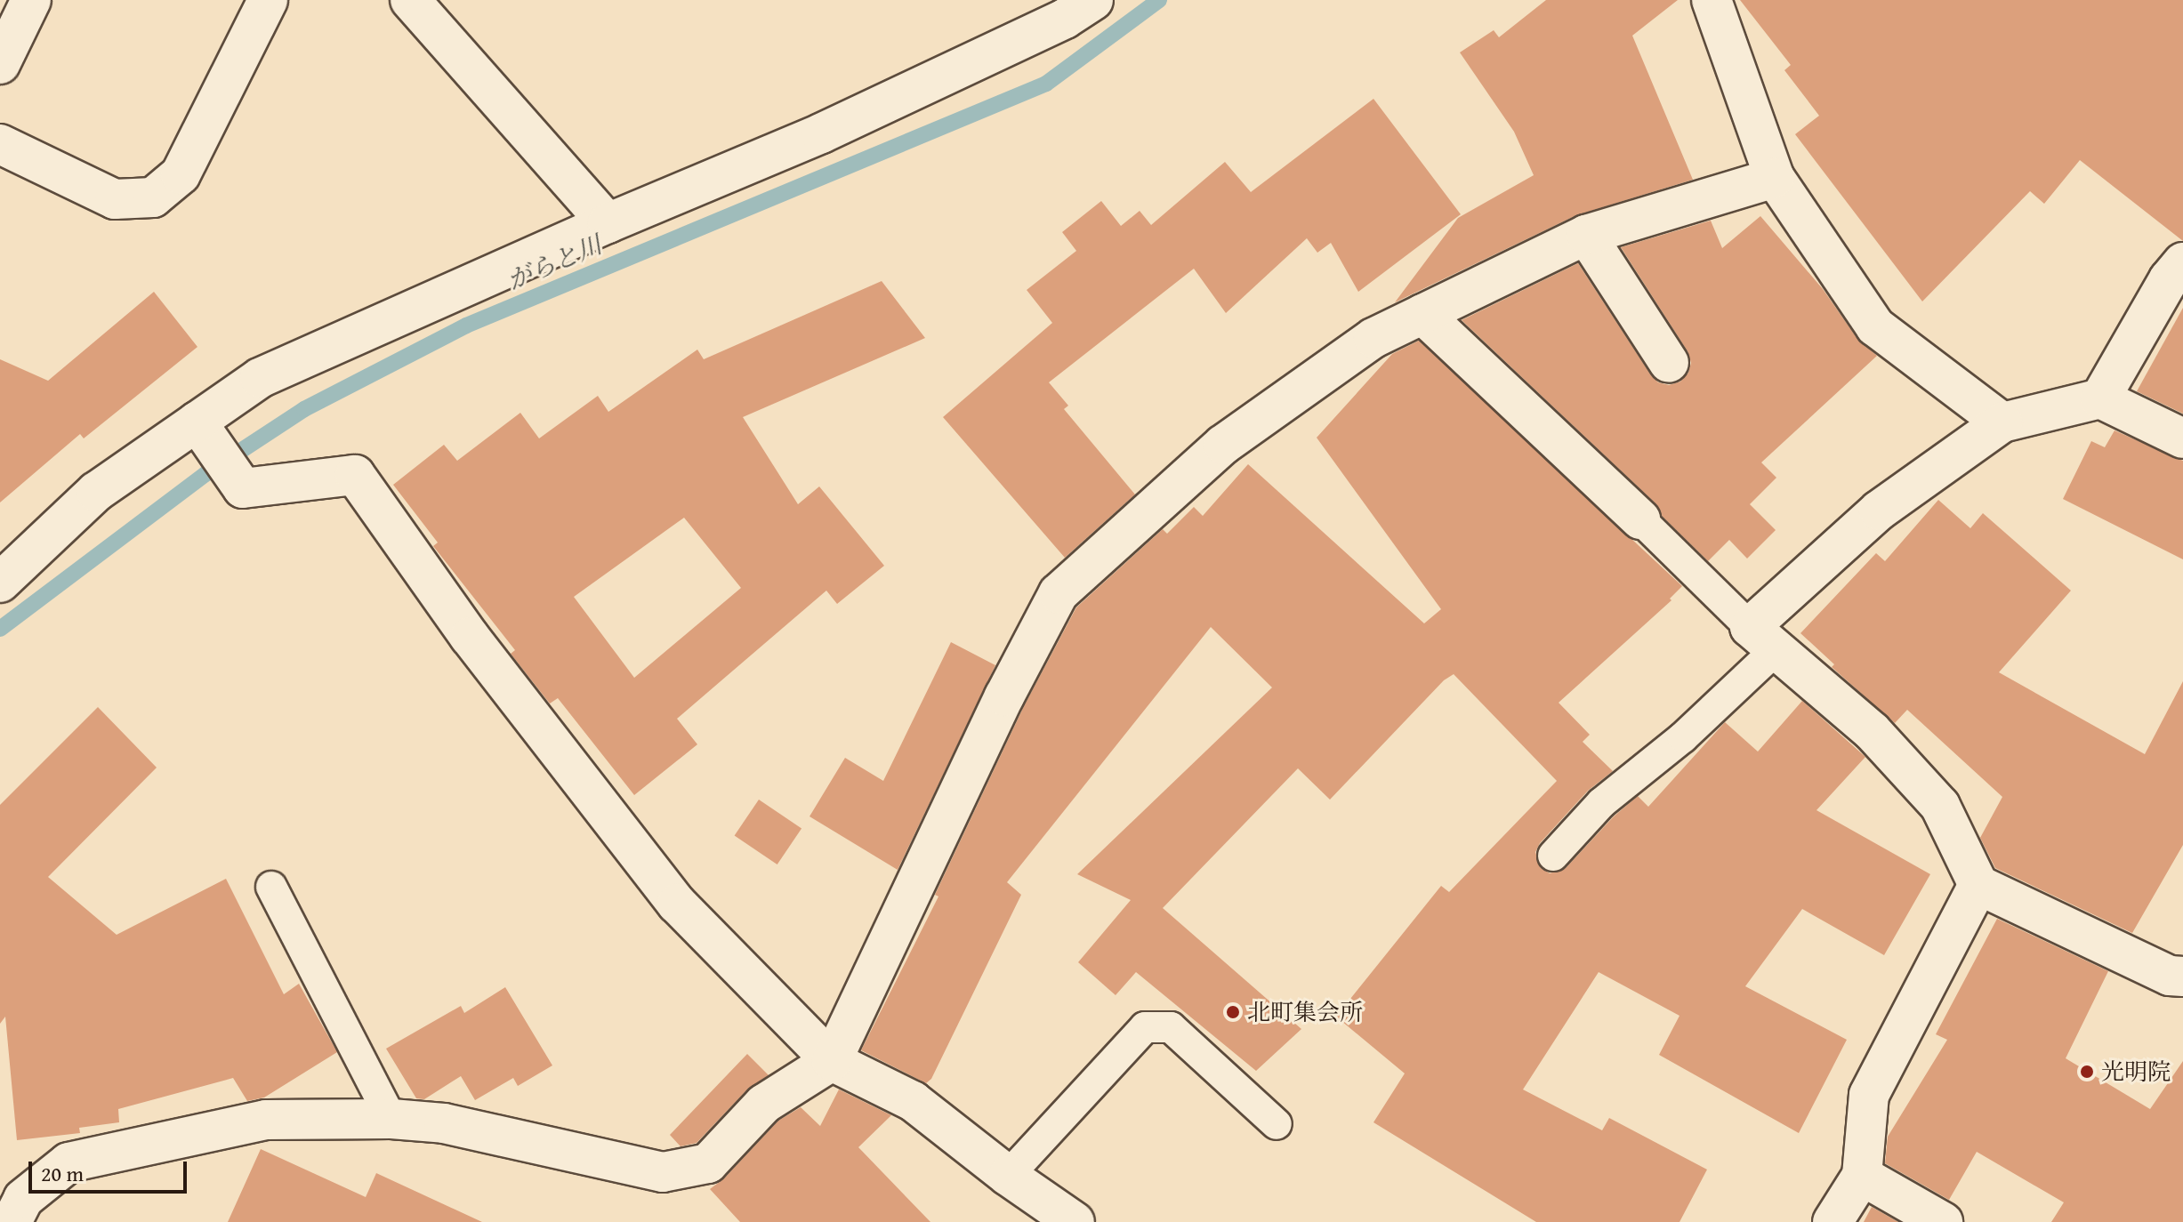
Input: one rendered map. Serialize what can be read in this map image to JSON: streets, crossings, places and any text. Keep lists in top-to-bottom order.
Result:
{
  "water": ["がらと川"],
  "places": ["北町集会所", "光明院"],
  "scale_bar": "20 m"
}
